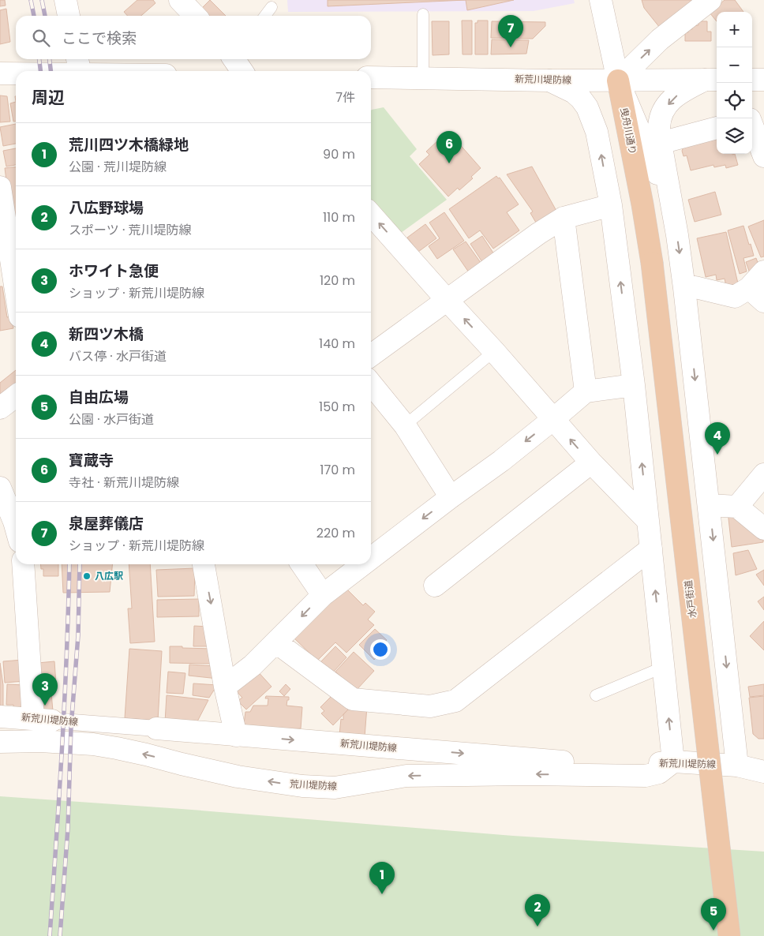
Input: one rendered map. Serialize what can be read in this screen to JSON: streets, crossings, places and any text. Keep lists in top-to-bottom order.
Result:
{
  "streets": {
    "highway": ["曳舟川通り", "水戸街道"],
    "street": ["新荒川堤防線", "荒川堤防線"]
  },
  "crossings": [
    ["新荒川堤防線", "曳舟川通り"],
    ["新荒川堤防線", "荒川堤防線"],
    ["曳舟川通り", "水戸街道"]
  ],
  "one_way": ["新荒川堤防線", "荒川堤防線"],
  "places": ["八広駅"],
  "page": {
    "map_buttons": ["+", "−"],
    "pins": [
      "7",
      "6",
      "4",
      "3",
      "1",
      "2",
      "5"
    ],
    "search": "ここで検索",
    "heading": ["周辺", "7件"],
    "list": [
      {
        "mark": "1",
        "name": "荒川四ツ木橋緑地",
        "note": "公園 · 荒川堤防線",
        "value": "90 m"
      },
      {
        "mark": "2",
        "name": "八広野球場",
        "note": "スポーツ · 荒川堤防線",
        "value": "110 m"
      },
      {
        "mark": "3",
        "name": "ホワイト急便",
        "note": "ショップ · 新荒川堤防線",
        "value": "120 m"
      },
      {
        "mark": "4",
        "name": "新四ツ木橋",
        "note": "バス停 · 水戸街道",
        "value": "140 m"
      },
      {
        "mark": "5",
        "name": "自由広場",
        "note": "公園 · 水戸街道",
        "value": "150 m"
      },
      {
        "mark": "6",
        "name": "寶蔵寺",
        "note": "寺社 · 新荒川堤防線",
        "value": "170 m"
      },
      {
        "mark": "7",
        "name": "泉屋葬儀店",
        "note": "ショップ · 新荒川堤防線",
        "value": "220 m"
      }
    ]
  }
}
